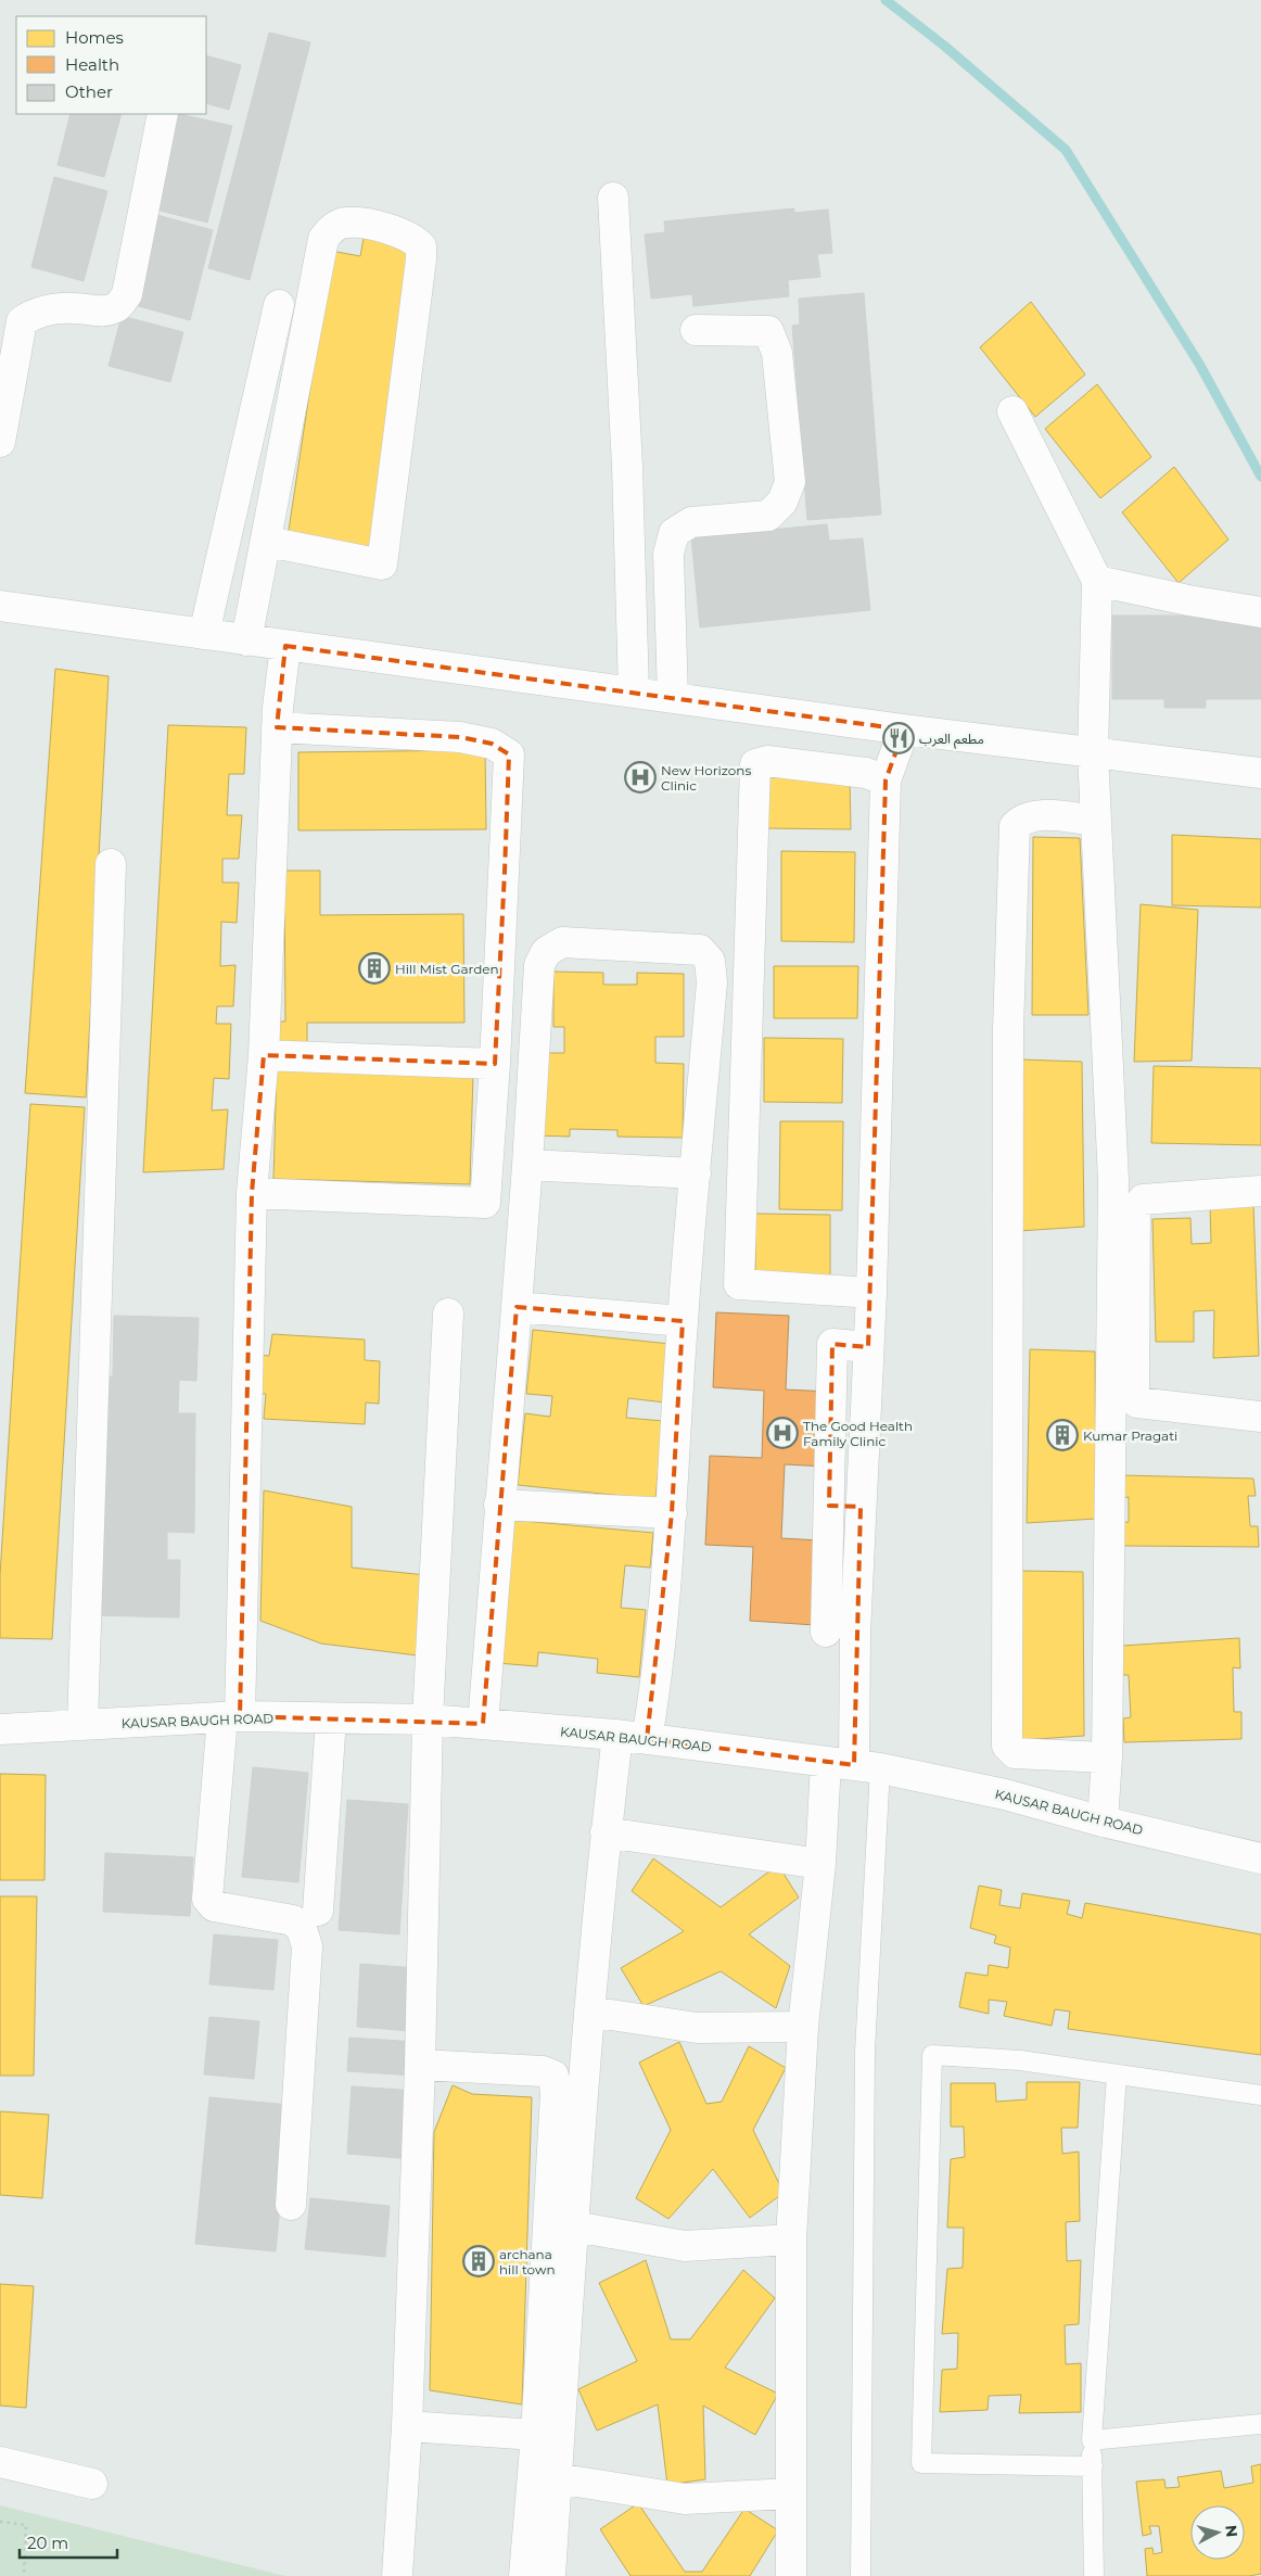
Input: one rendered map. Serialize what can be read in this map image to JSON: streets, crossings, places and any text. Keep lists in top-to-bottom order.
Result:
{
  "streets": {
    "street": ["KAUSAR BAUGH ROAD"]
  },
  "places": {
    "restaurant": ["مطعم العرب"],
    "hospital": ["New Horizons Clinic", "The Good Health Family Clinic"],
    "building": ["Hill Mist Garden", "Kumar Pragati", "archana hill town"]
  },
  "legend": ["Homes", "Health", "Other"],
  "scale_bar": "20 m",
  "north": "right"
}
